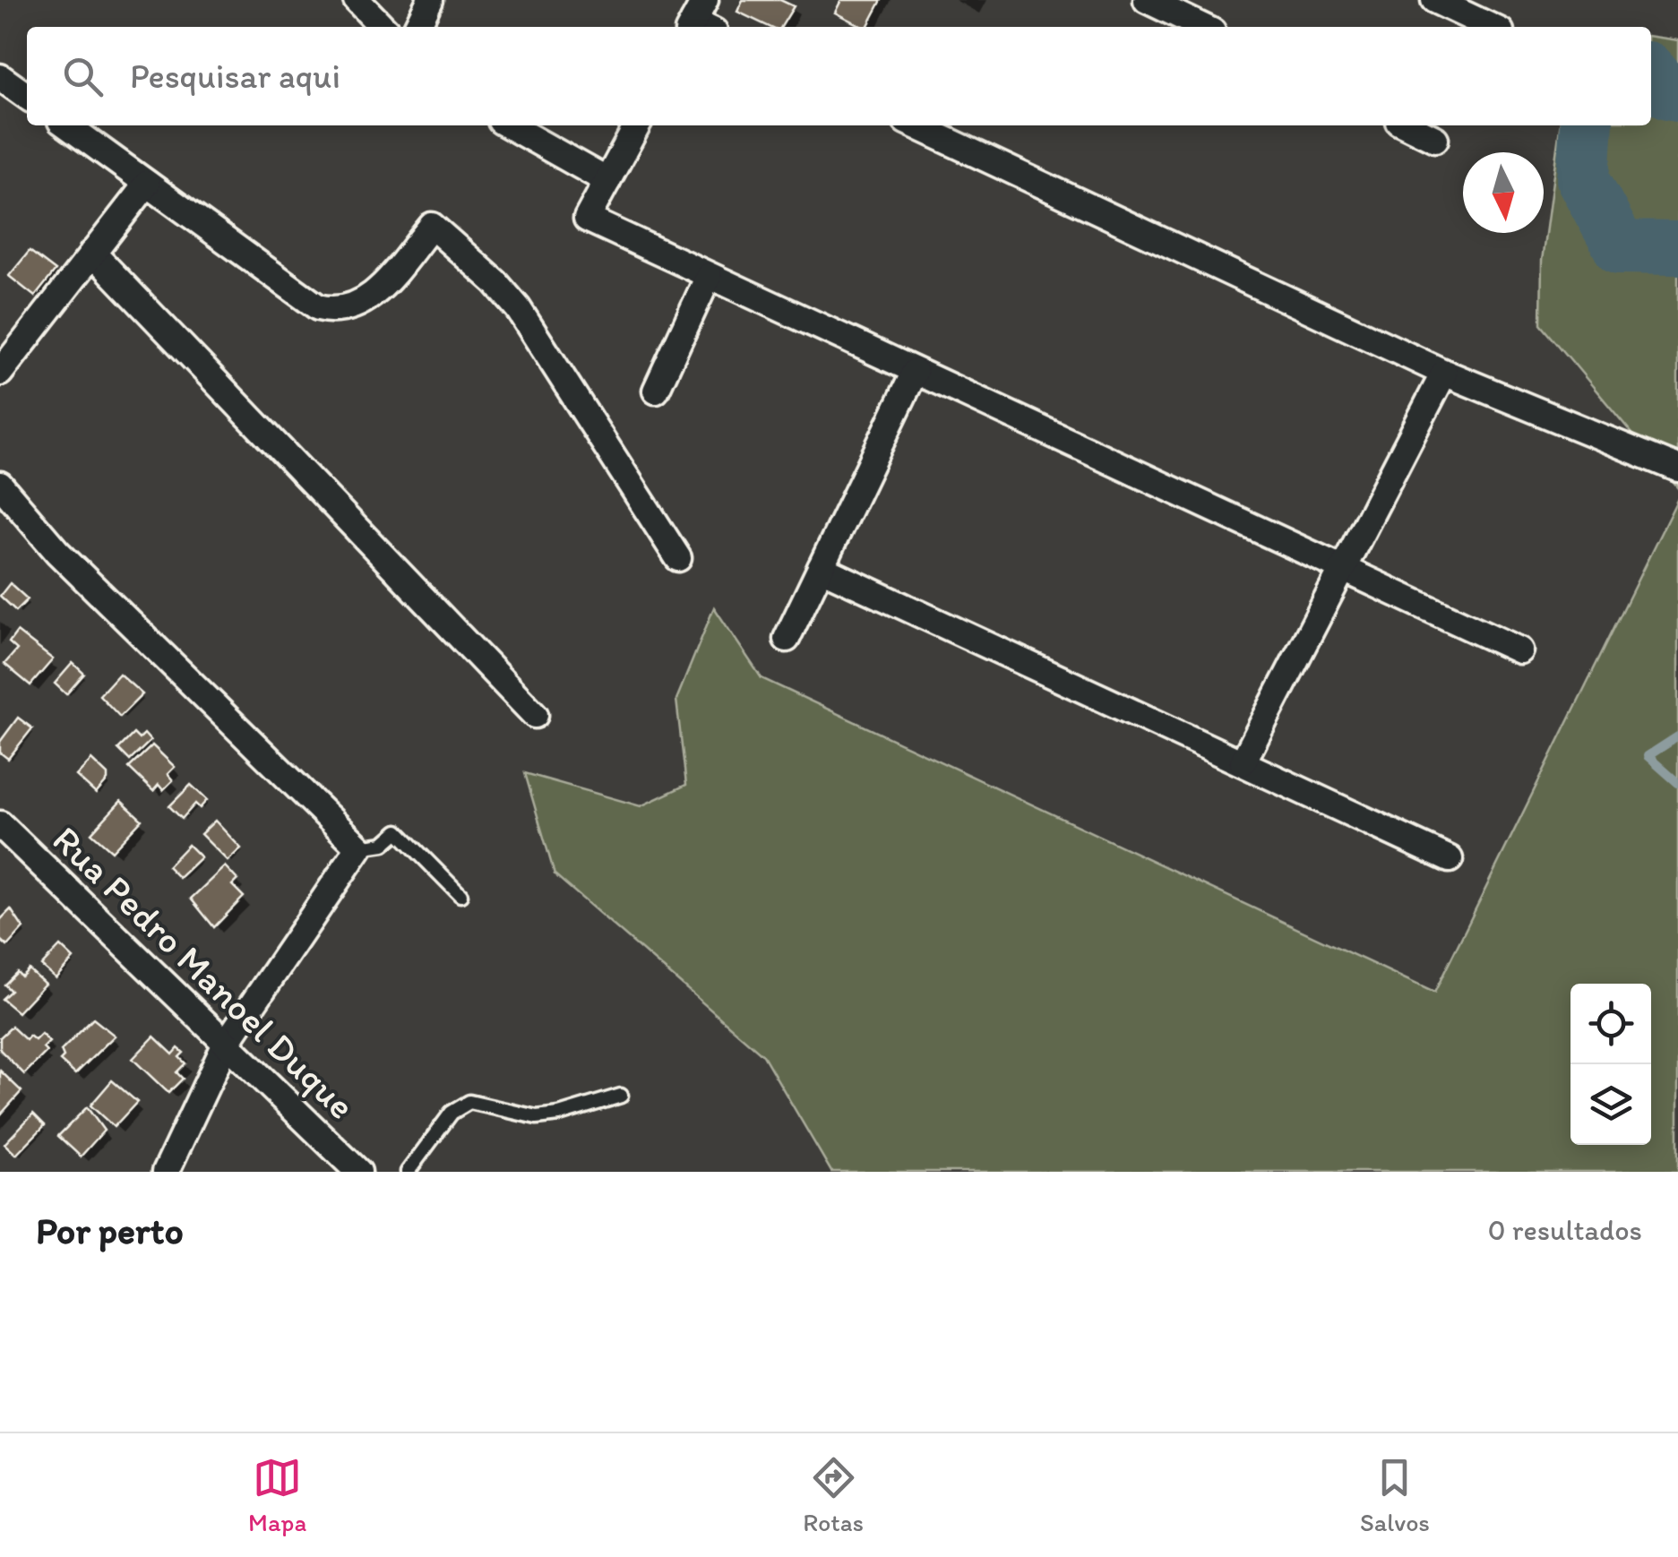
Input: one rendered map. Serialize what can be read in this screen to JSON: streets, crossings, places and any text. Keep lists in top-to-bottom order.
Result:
{
  "streets": {
    "street": ["Rua Pedro Manoel Duque"]
  },
  "north": "bottom",
  "page": {
    "search": "Pesquisar aqui",
    "heading": ["Por perto", "0 resultados"],
    "nav": ["Mapa", "Rotas", "Salvos"]
  }
}
